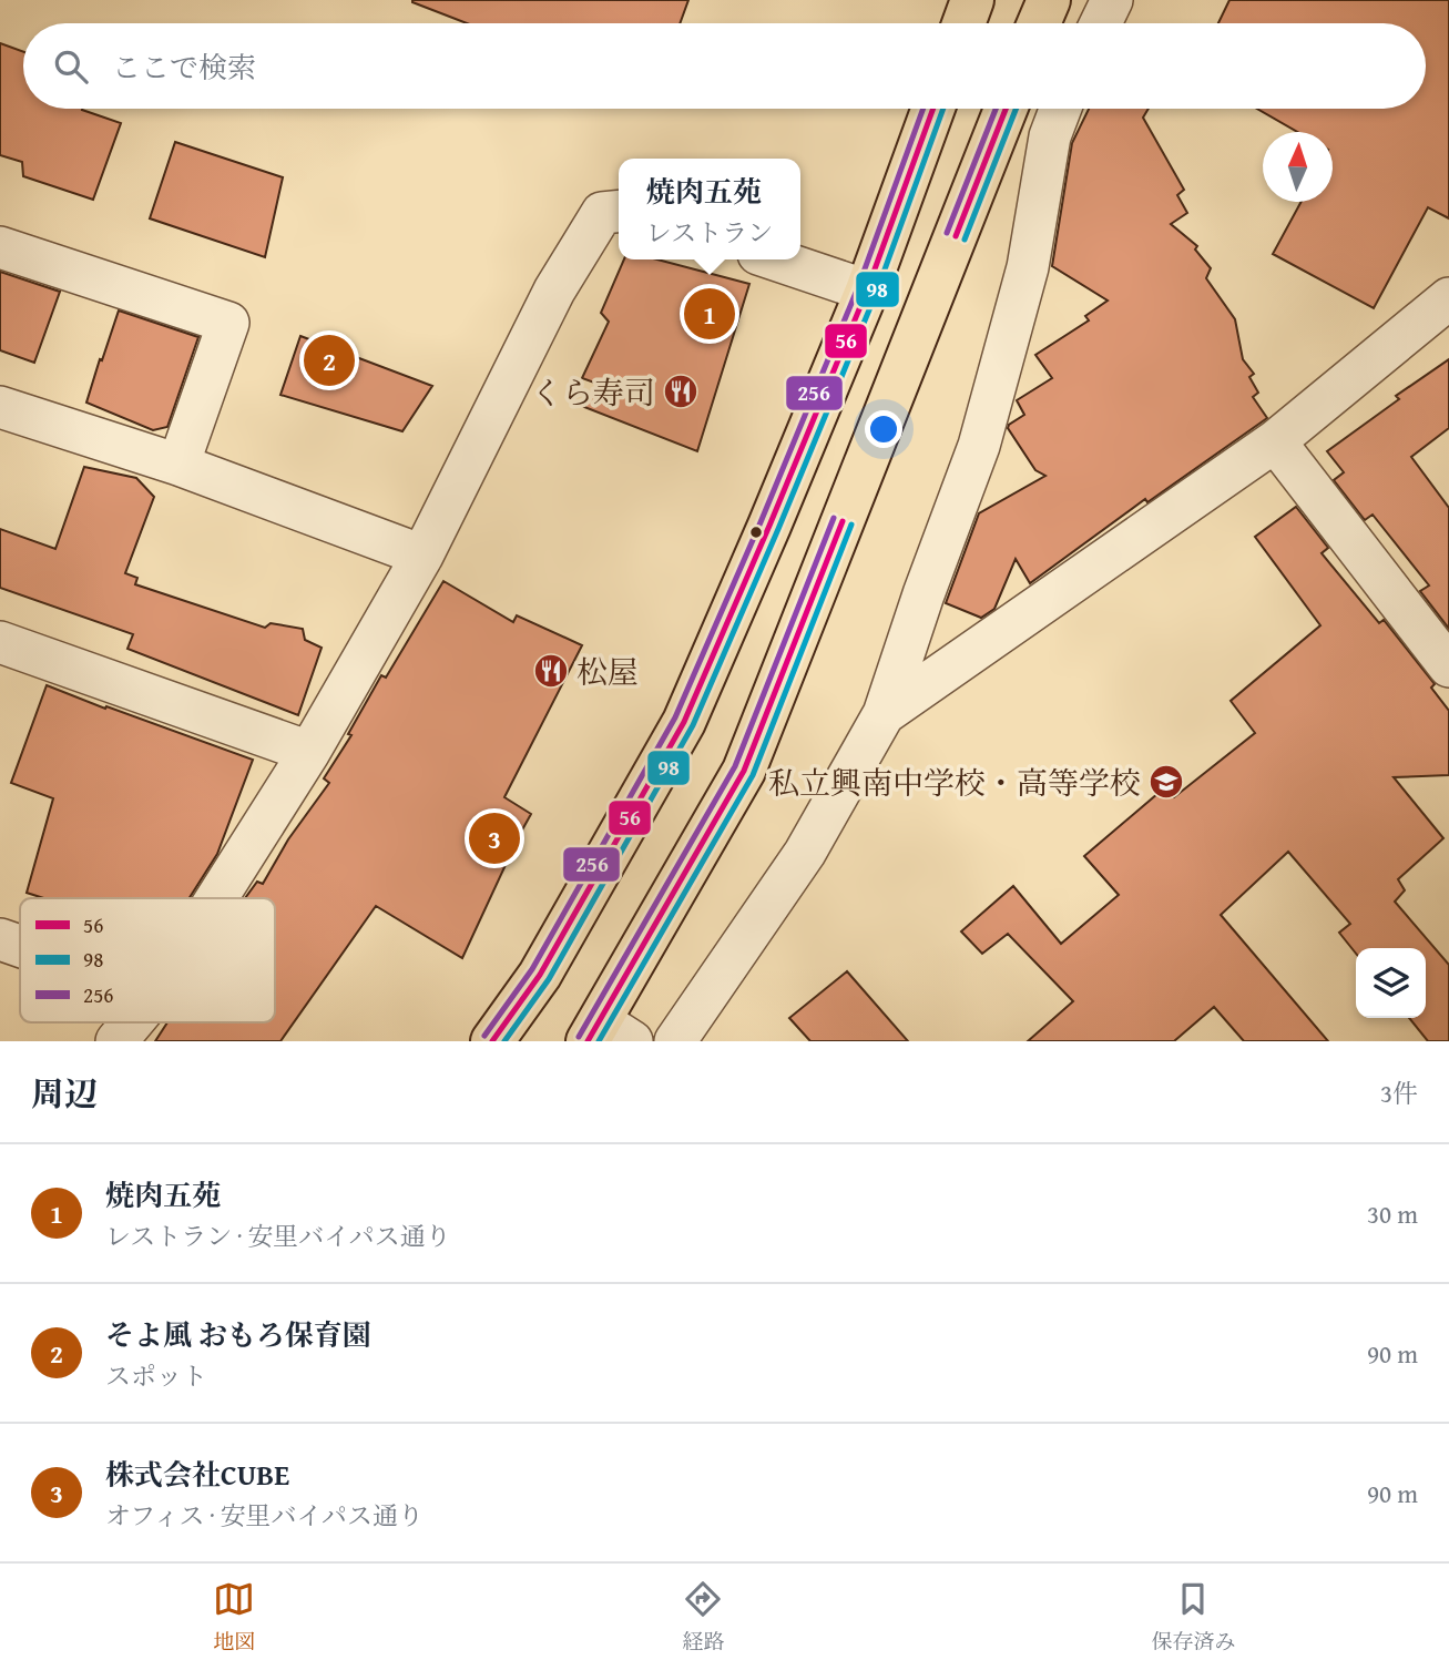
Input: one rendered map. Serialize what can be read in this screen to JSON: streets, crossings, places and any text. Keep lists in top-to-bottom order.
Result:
{
  "places": {
    "restaurant": ["くら寿司", "松屋"],
    "school or university": ["私立興南中学校・高等学校"]
  },
  "lines": ["transit line 56", "transit line 98", "transit line 256"],
  "legend": ["56", "98", "256"],
  "north": "top",
  "page": {
    "search": "ここで検索",
    "popup": ["焼肉五苑", "レストラン"],
    "pins": ["1", "2", "3"],
    "heading": ["周辺", "3件"],
    "list": [
      {
        "mark": "1",
        "name": "焼肉五苑",
        "note": "レストラン · 安里バイパス通り",
        "value": "30 m"
      },
      {
        "mark": "2",
        "name": "そよ風 おもろ保育園",
        "note": "スポット",
        "value": "90 m"
      },
      {
        "mark": "3",
        "name": "株式会社CUBE",
        "note": "オフィス · 安里バイパス通り",
        "value": "90 m"
      }
    ],
    "nav": ["地図", "経路", "保存済み"]
  }
}
